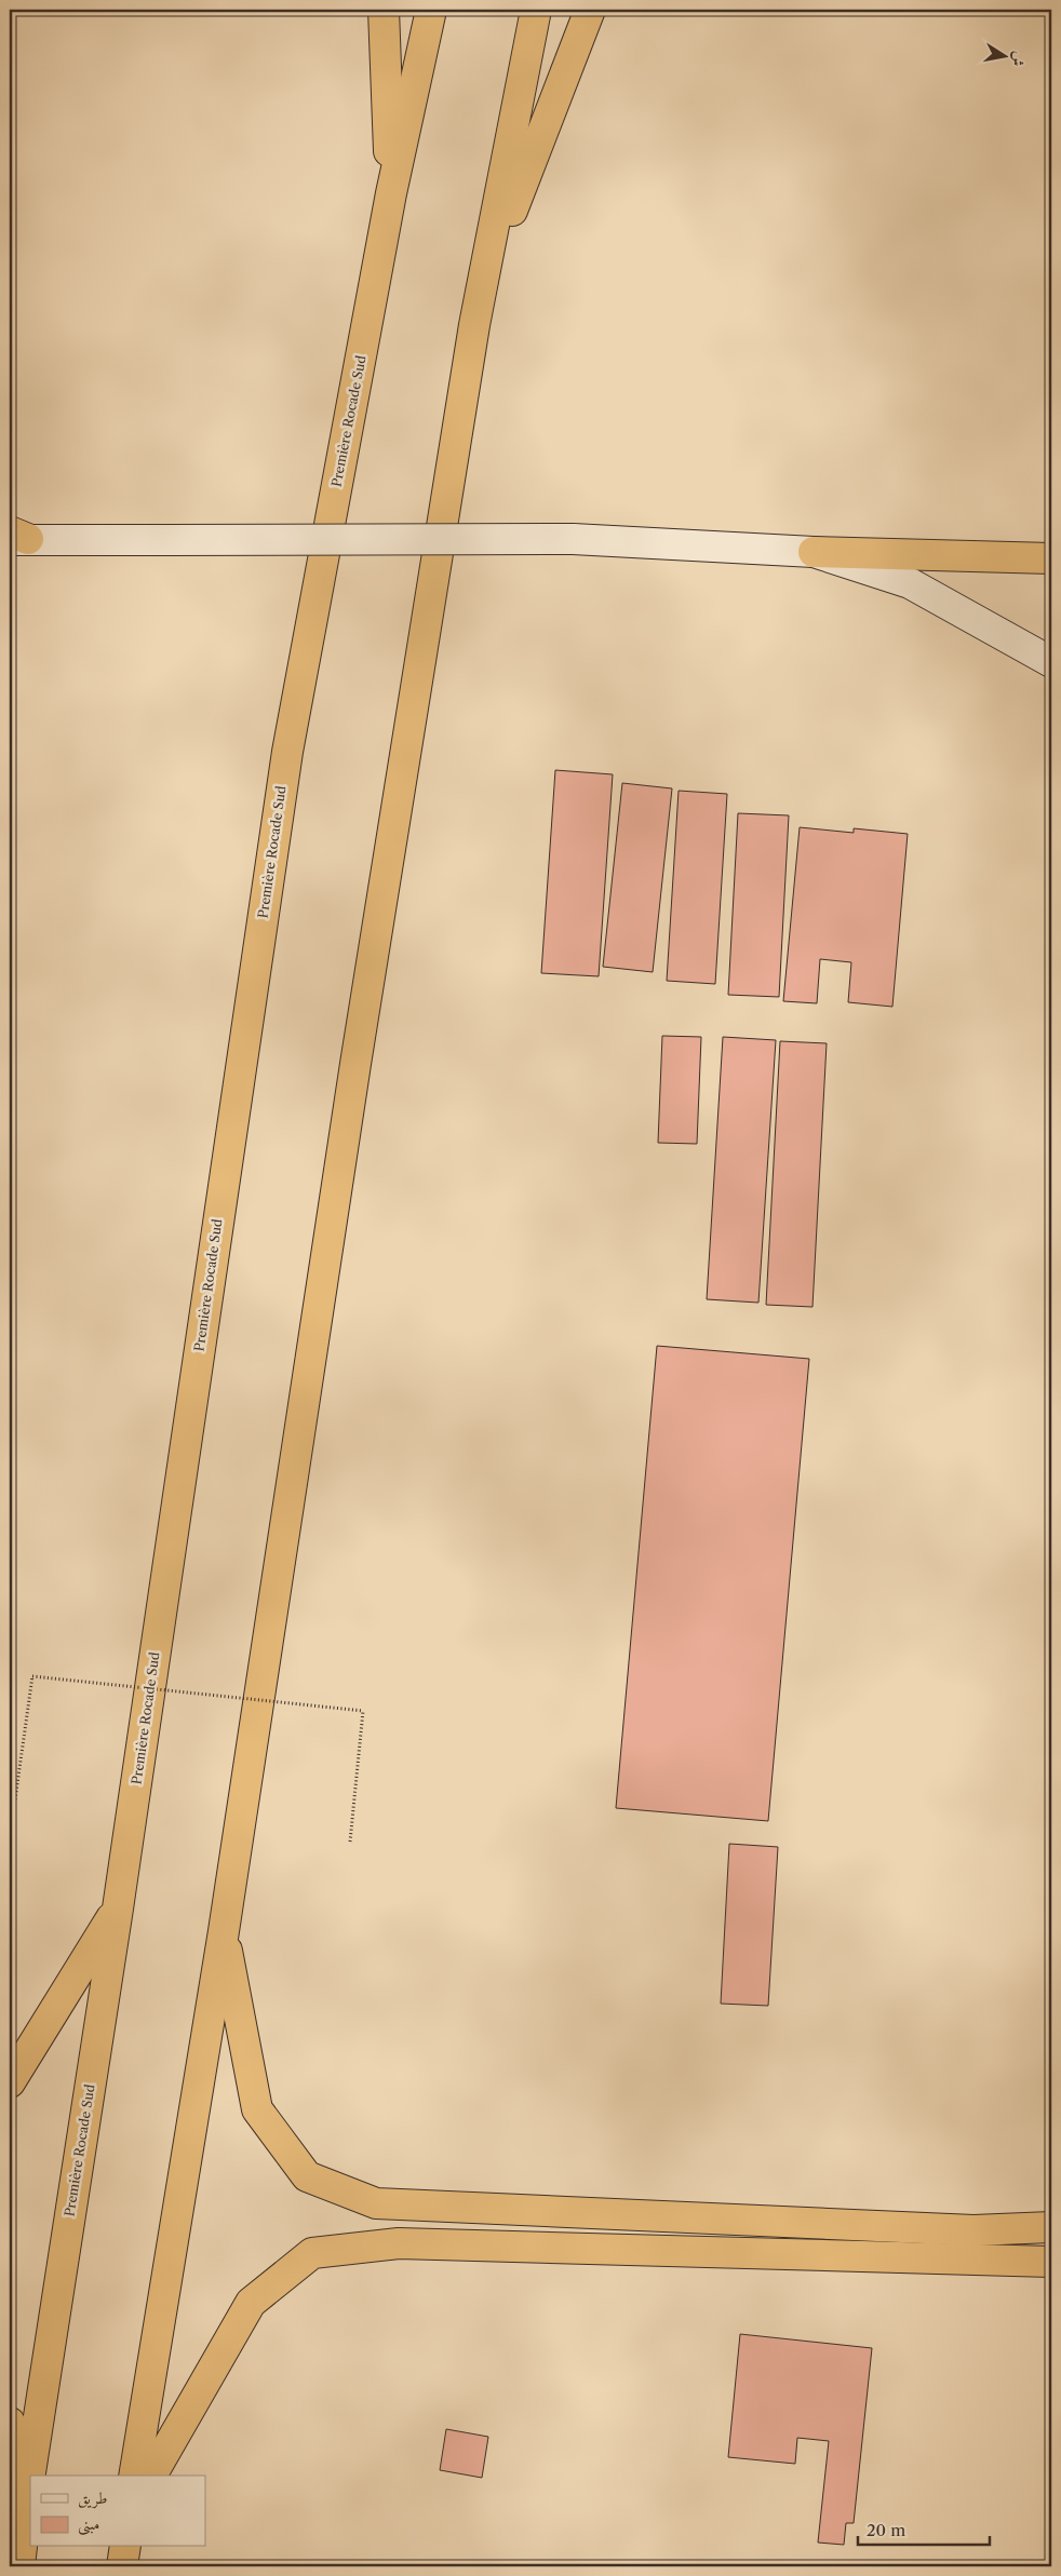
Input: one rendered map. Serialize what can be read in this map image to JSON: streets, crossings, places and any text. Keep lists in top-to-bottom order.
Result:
{
  "streets": {
    "highway": ["Première Rocade Sud"]
  },
  "legend": ["طريق", "مبنى"],
  "scale_bar": "20 m",
  "north": "right"
}
